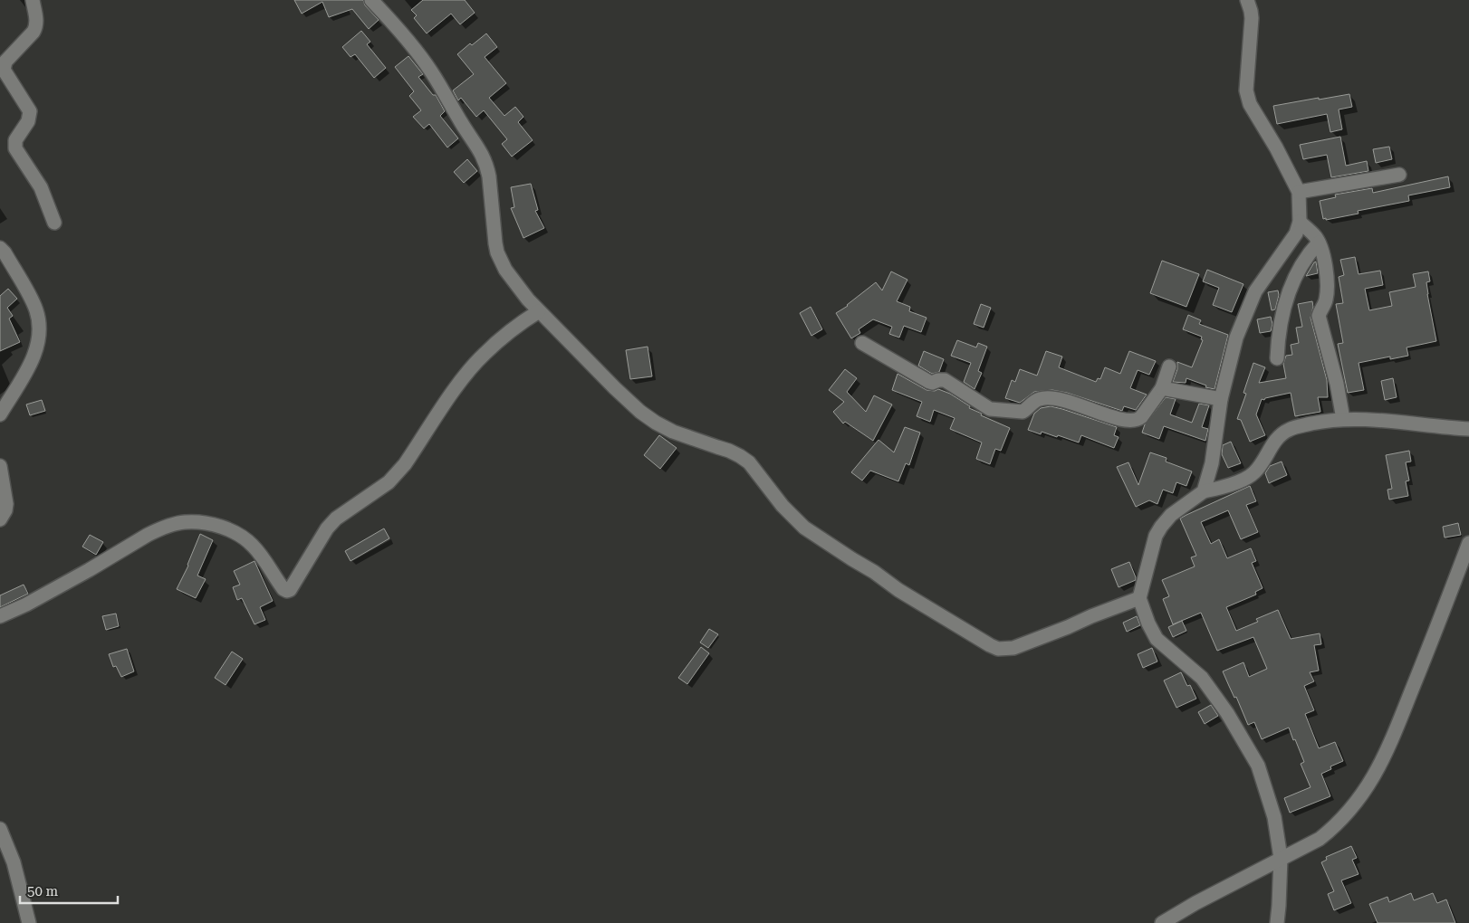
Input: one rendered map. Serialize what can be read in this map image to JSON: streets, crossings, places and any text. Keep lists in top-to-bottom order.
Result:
{
  "scale_bar": "50 m"
}
